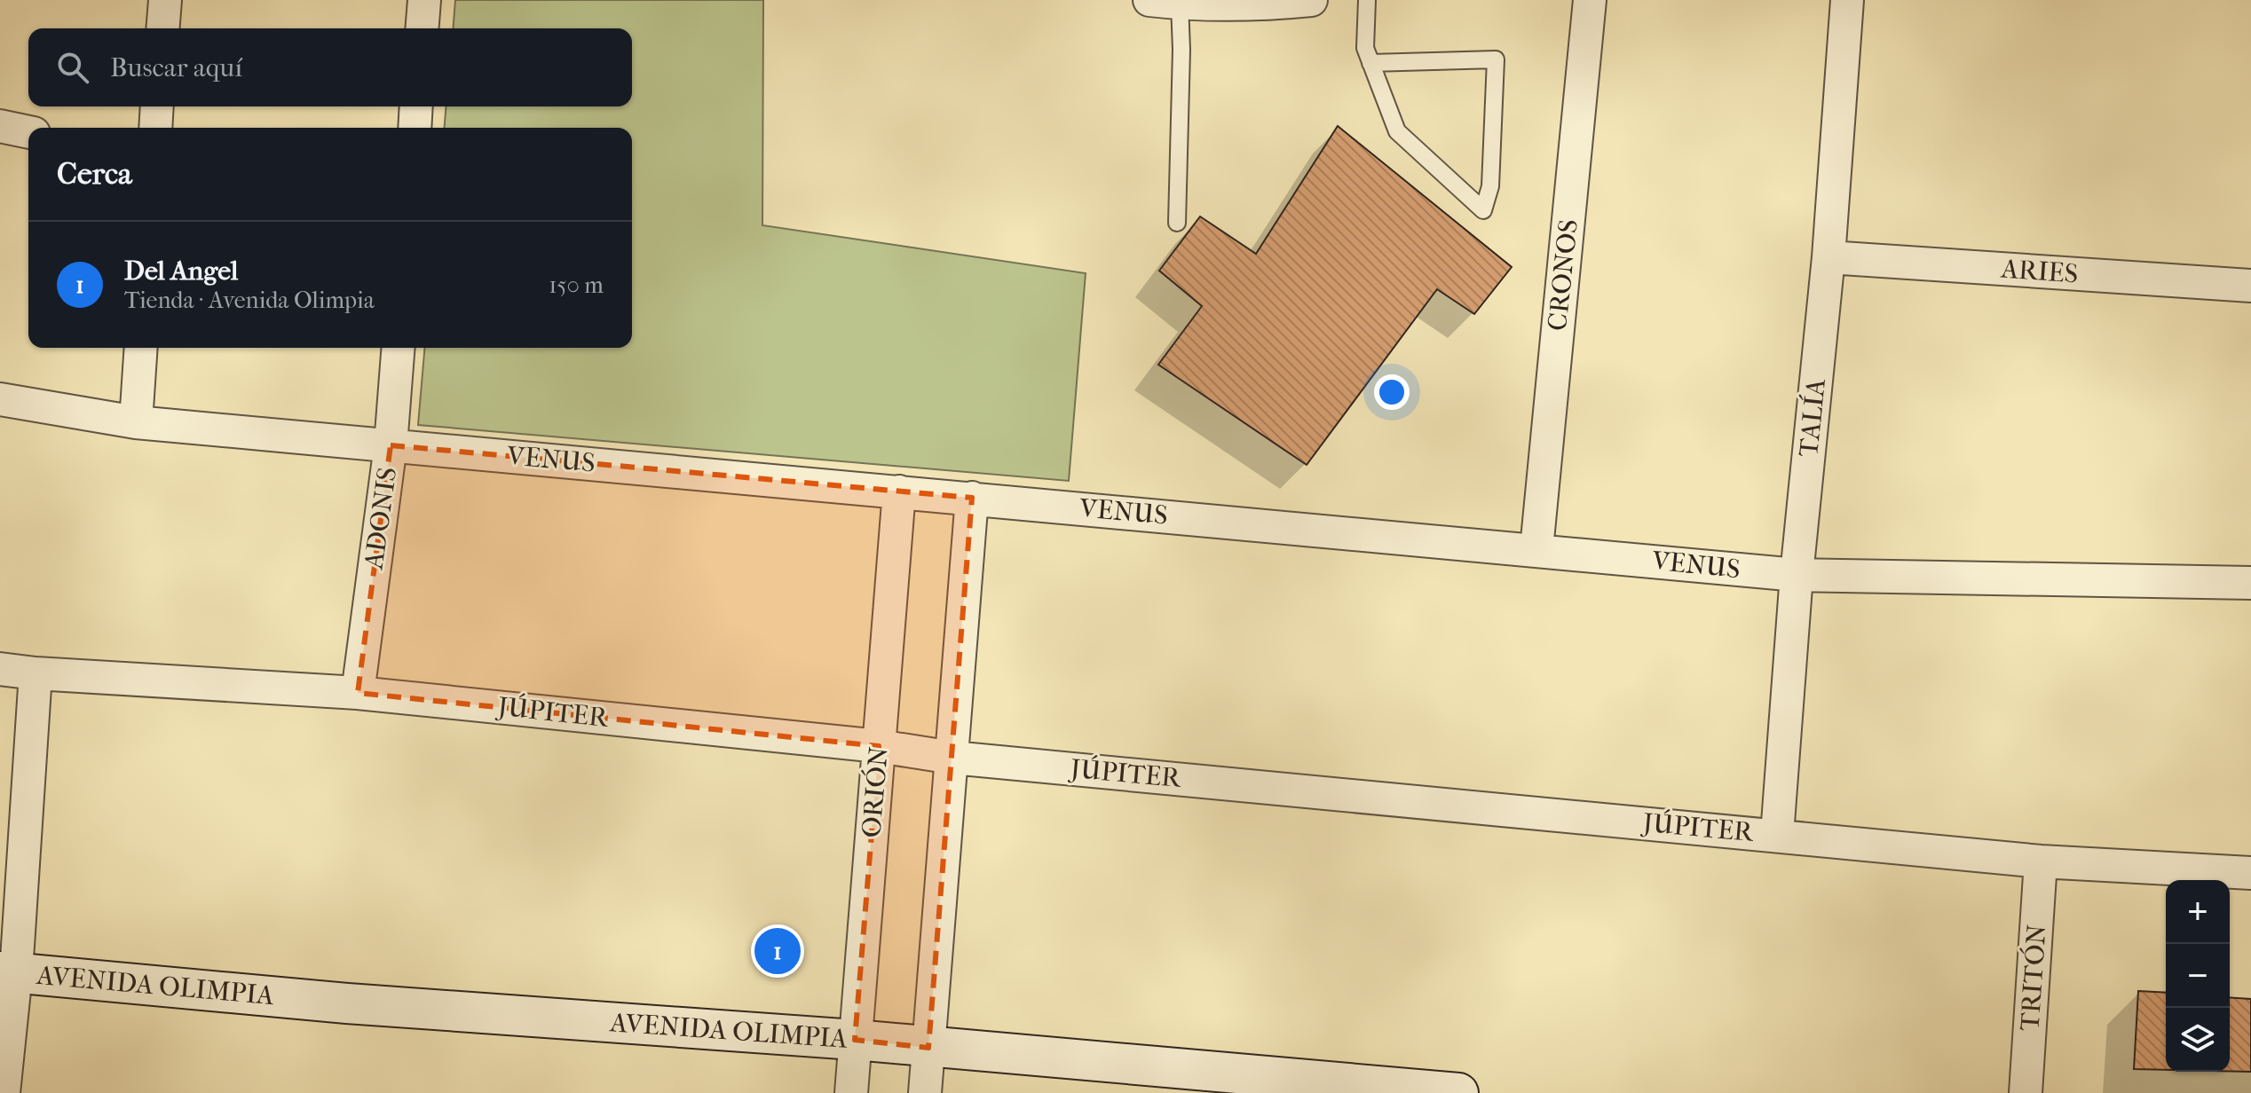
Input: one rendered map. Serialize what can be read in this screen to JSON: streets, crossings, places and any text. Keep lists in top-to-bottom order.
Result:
{
  "streets": {
    "street": [
      "ARIES",
      "CRONOS",
      "TALÍA",
      "VENUS",
      "ADONIS",
      "JÚPITER",
      "ORIÓN",
      "TRITÓN",
      "AVENIDA OLIMPIA"
    ]
  },
  "crossings": [
    ["ARIES", "TALÍA"],
    ["CRONOS", "VENUS"],
    ["TALÍA", "VENUS"],
    ["TALÍA", "JÚPITER"],
    ["VENUS", "ADONIS"],
    ["VENUS", "ORIÓN"],
    ["ADONIS", "JÚPITER"],
    ["JÚPITER", "ORIÓN"],
    ["JÚPITER", "TRITÓN"],
    ["ORIÓN", "AVENIDA OLIMPIA"]
  ],
  "page": {
    "search": "Buscar aquí",
    "heading": "Cerca",
    "list": [
      {
        "mark": "1",
        "name": "Del Angel",
        "note": "Tienda · Avenida Olimpia",
        "value": "150 m"
      }
    ],
    "map_buttons": ["+", "−"],
    "pins": "1"
  }
}
